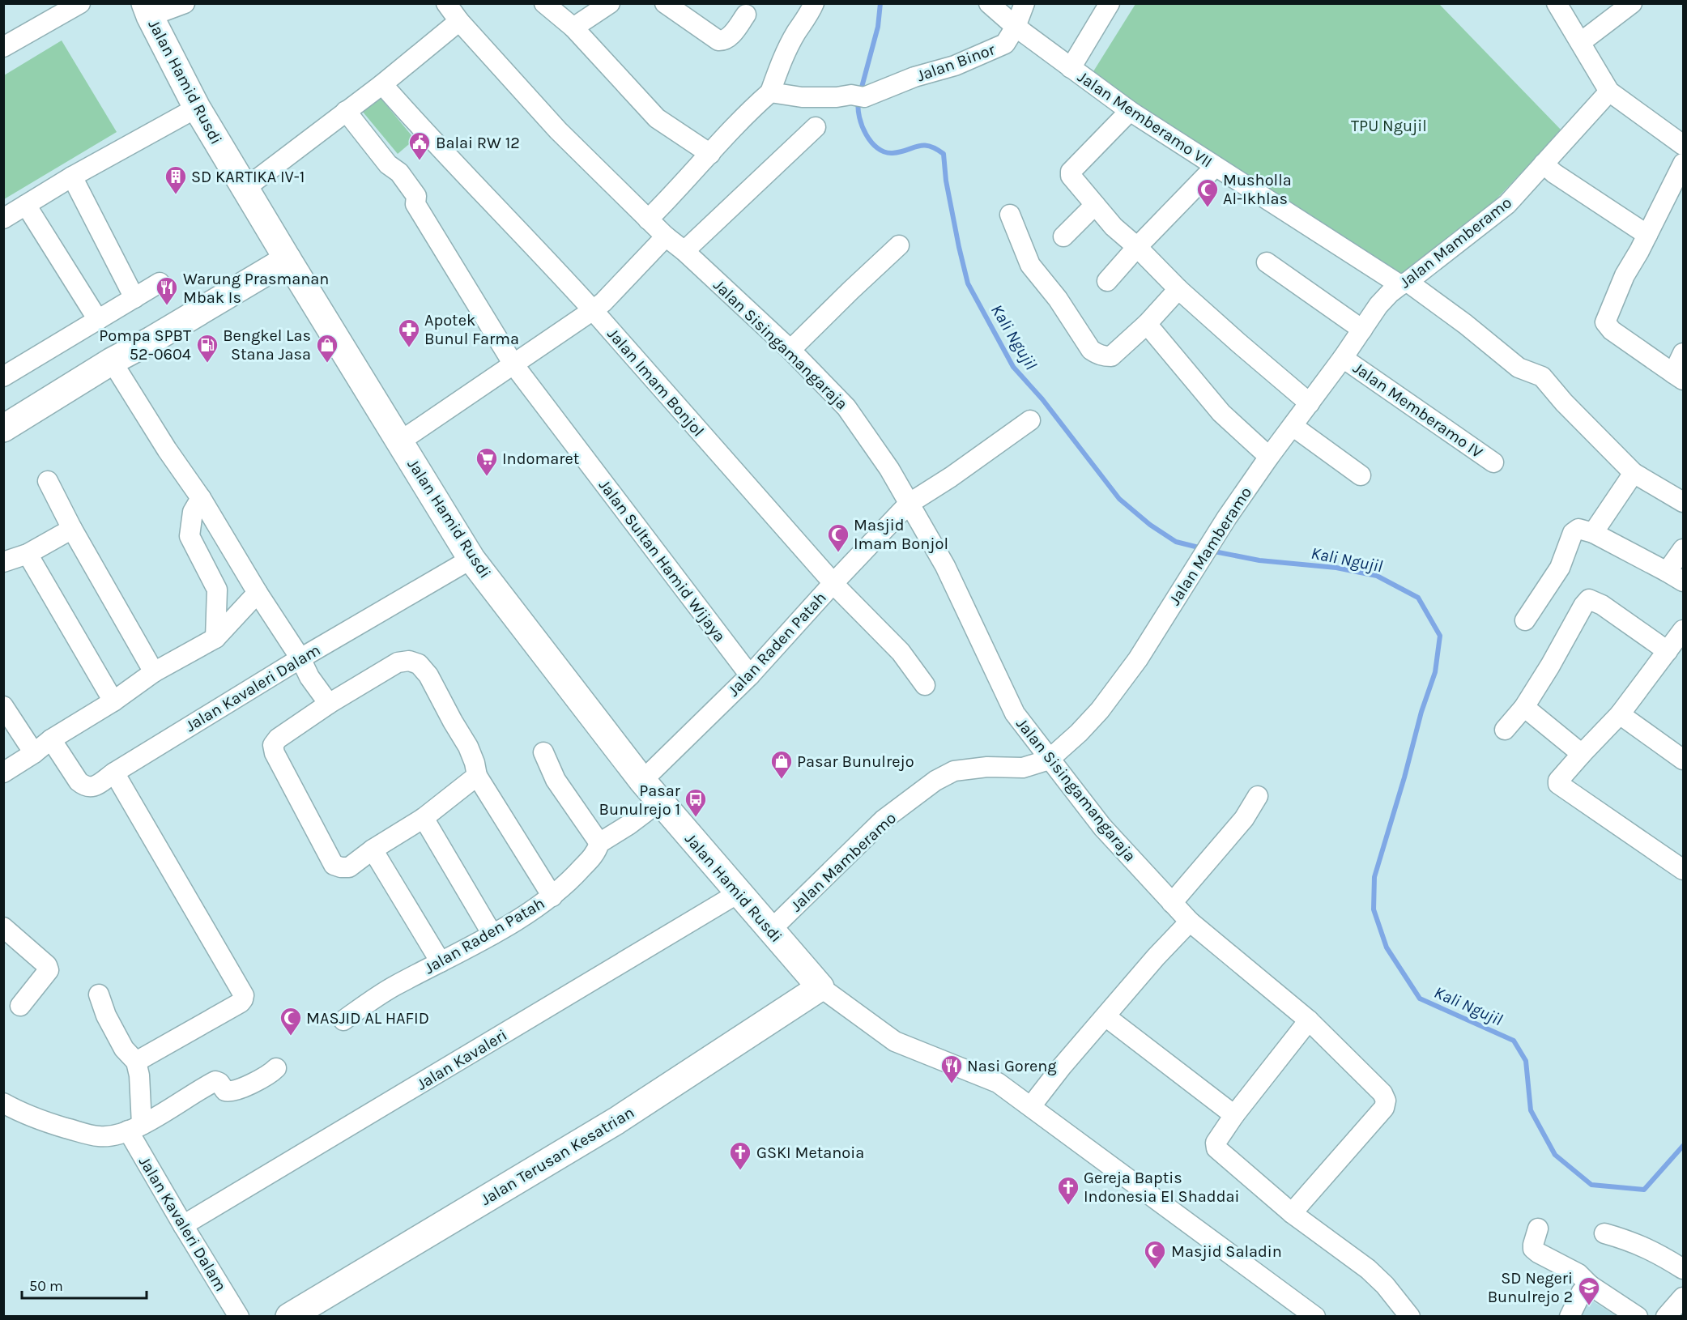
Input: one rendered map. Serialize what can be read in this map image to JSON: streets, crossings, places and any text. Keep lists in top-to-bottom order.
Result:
{
  "streets": {
    "street": [
      "Jalan Binor",
      "Jalan Hamid Rusdi",
      "Jalan Memberamo VII",
      "Jalan Mamberamo",
      "Jalan Sisingamangaraja",
      "Jalan Imam Bonjol",
      "Jalan Memberamo IV",
      "Jalan Sultan Hamid Wijaya",
      "Jalan Raden Patah",
      "Jalan Kavaleri Dalam",
      "Jalan Kavaleri",
      "Jalan Terusan Kesatrian"
    ]
  },
  "crossings": [
    ["Jalan Binor", "Jalan Memberamo VII"],
    ["Jalan Hamid Rusdi", "Jalan Mamberamo"],
    ["Jalan Hamid Rusdi", "Jalan Raden Patah"],
    ["Jalan Hamid Rusdi", "Jalan Kavaleri Dalam"],
    ["Jalan Hamid Rusdi", "Jalan Kavaleri"],
    ["Jalan Hamid Rusdi", "Jalan Terusan Kesatrian"],
    ["Jalan Memberamo VII", "Jalan Mamberamo"],
    ["Jalan Mamberamo", "Jalan Sisingamangaraja"],
    ["Jalan Mamberamo", "Jalan Memberamo IV"],
    ["Jalan Sisingamangaraja", "Jalan Raden Patah"],
    ["Jalan Imam Bonjol", "Jalan Raden Patah"],
    ["Jalan Sultan Hamid Wijaya", "Jalan Raden Patah"],
    ["Jalan Kavaleri Dalam", "Jalan Kavaleri"]
  ],
  "water": ["Kali Ngujil"],
  "parks": ["TPU Ngujil"],
  "places": {
    "public building": ["Balai RW 12"],
    "building": ["SD KARTIKA IV-1"],
    "mosque": [
      "Musholla Al-Ikhlas",
      "Masjid Imam Bonjol",
      "MASJID AL HAFID",
      "Masjid Saladin"
    ],
    "restaurant": ["Warung Prasmanan Mbak Is", "Nasi Goreng"],
    "pharmacy": ["Apotek Bunul Farma"],
    "fuel station": ["Pompa SPBT 52-0604"],
    "shop": ["Bengkel Las Stana Jasa", "Pasar Bunulrejo"],
    "supermarket": ["Indomaret"],
    "bus stop": ["Pasar Bunulrejo 1"],
    "church": ["GSKI Metanoia", "Gereja Baptis Indonesia El Shaddai"],
    "school or university": ["SD Negeri Bunulrejo 2"]
  },
  "scale_bar": "50 m"
}
